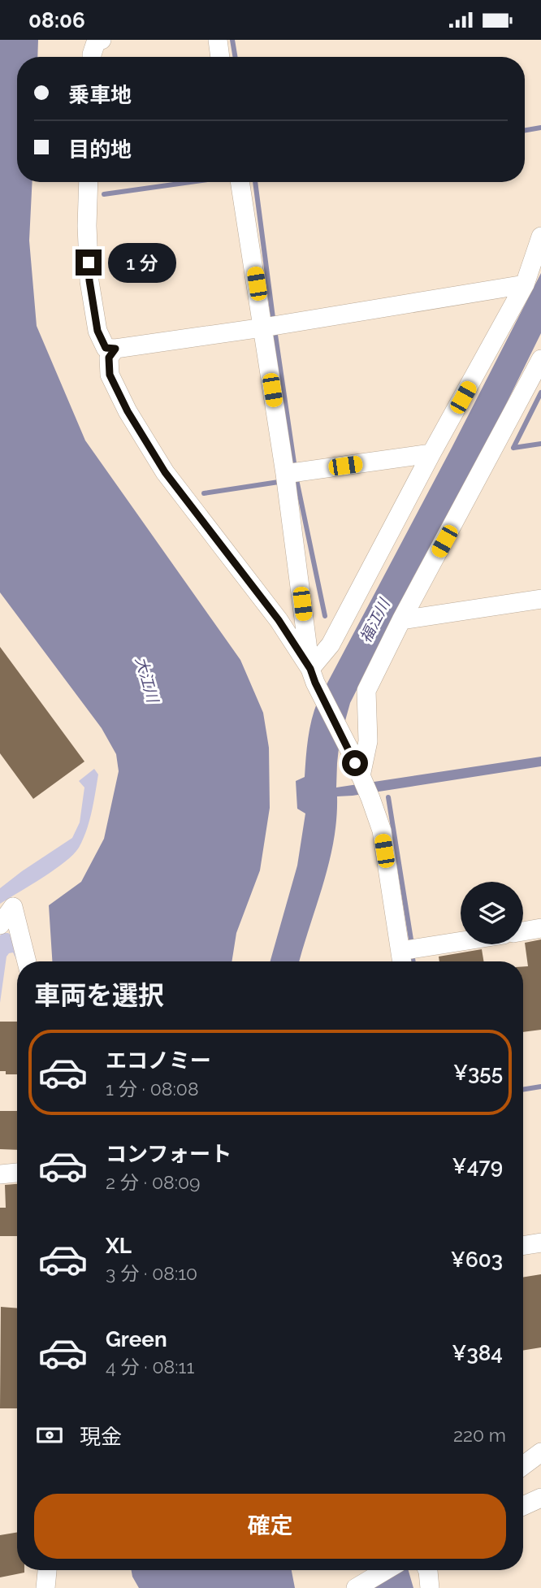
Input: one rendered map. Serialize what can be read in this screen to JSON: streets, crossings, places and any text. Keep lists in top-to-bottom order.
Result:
{
  "water": ["福江川", "大江川"],
  "page": {
    "status": "08:06",
    "banner": ["乗車地", "目的地"],
    "bubble": "1 分",
    "heading": "車両を選択",
    "list": [
      {
        "name": "エコノミー",
        "note": "1 分 · 08:08",
        "value": "¥355"
      },
      {
        "name": "コンフォート",
        "note": "2 分 · 08:09",
        "value": "¥479"
      },
      {
        "name": "XL",
        "note": "3 分 · 08:10",
        "value": "¥603"
      },
      {
        "name": "Green",
        "note": "4 分 · 08:11",
        "value": "¥384"
      }
    ],
    "pay": ["現金", "220 m"],
    "buttons": "確定"
  }
}
